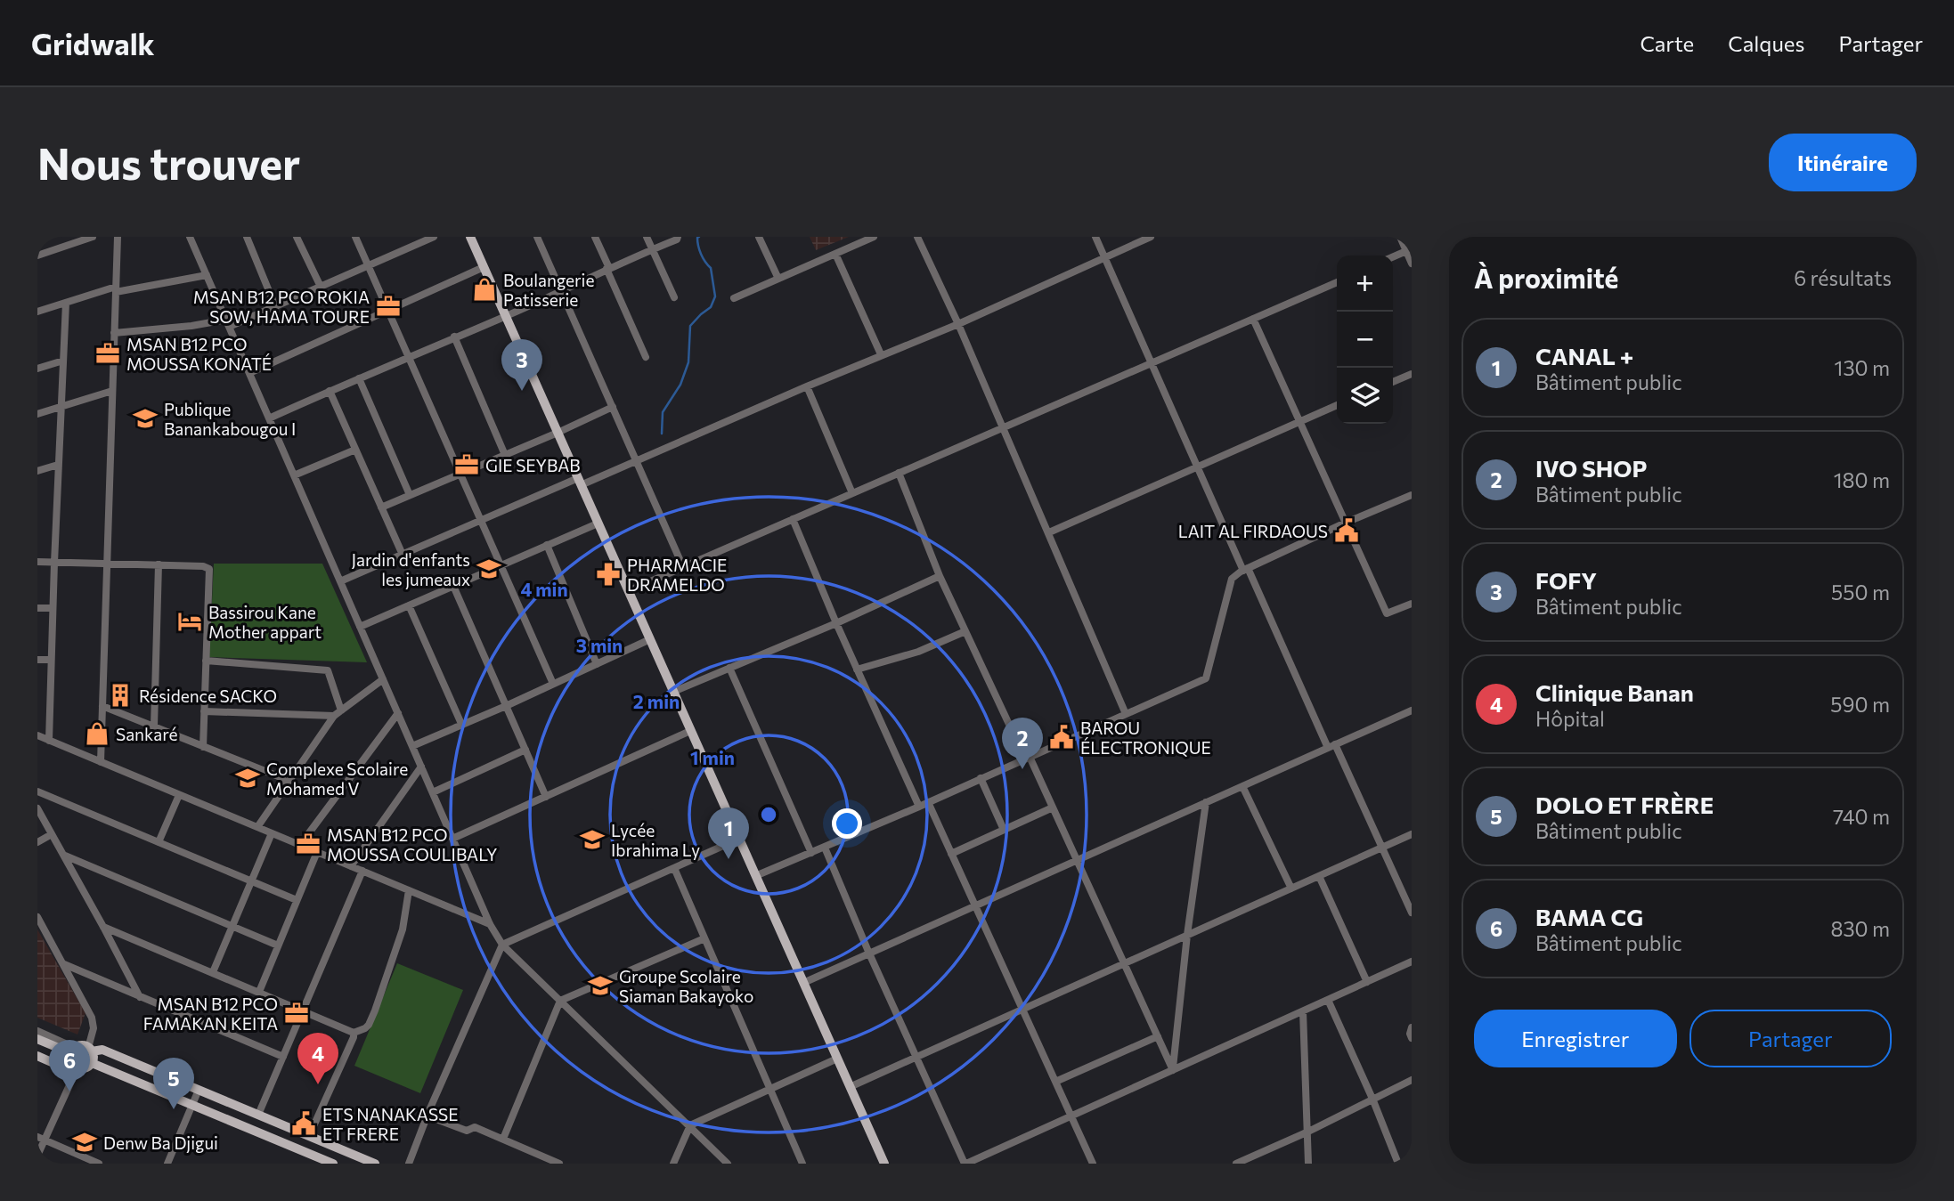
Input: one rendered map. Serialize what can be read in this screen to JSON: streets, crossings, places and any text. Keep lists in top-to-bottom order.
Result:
{
  "places": {
    "shop": ["Boulangerie Patisserie", "Sankaré"],
    "office": [
      "MSAN B12 PCO ROKIA SOW, HAMA TOURE",
      "MSAN B12 PCO MOUSSA KONATÉ",
      "GIE SEYBAB",
      "MSAN B12 PCO MOUSSA COULIBALY",
      "MSAN B12 PCO FAMAKAN KEITA"
    ],
    "school or university": [
      "Publique Banankabougou I",
      "Jardin d'enfants les jumeaux",
      "Complexe Scolaire Mohamed V",
      "Lycée Ibrahima Ly",
      "Groupe Scolaire Siaman Bakayoko",
      "Denw Ba Djigui"
    ],
    "public building": ["LAIT AL FIRDAOUS", "BAROU ÉLECTRONIQUE", "ETS NANAKASSE ET FRERE"],
    "pharmacy": ["PHARMACIE DRAMELDO"],
    "hotel": ["Bassirou Kane Mother appart"],
    "building": ["Résidence SACKO"]
  },
  "page": {
    "header": "Gridwalk",
    "nav": ["Carte", "Calques", "Partager"],
    "buttons": [
      "Itinéraire",
      ["Enregistrer", "Partager"]
    ],
    "title": "Nous trouver",
    "heading": ["À proximité", "6 résultats"],
    "map_buttons": ["+", "−"],
    "list": [
      {
        "mark": "1",
        "name": "CANAL +",
        "note": "Bâtiment public",
        "value": "130 m"
      },
      {
        "mark": "2",
        "name": "IVO SHOP",
        "note": "Bâtiment public",
        "value": "180 m"
      },
      {
        "mark": "3",
        "name": "FOFY",
        "note": "Bâtiment public",
        "value": "550 m"
      },
      {
        "mark": "4",
        "name": "Clinique Banan",
        "note": "Hôpital",
        "value": "590 m"
      },
      {
        "mark": "5",
        "name": "DOLO ET FRÈRE",
        "note": "Bâtiment public",
        "value": "740 m"
      },
      {
        "mark": "6",
        "name": "BAMA CG",
        "note": "Bâtiment public",
        "value": "830 m"
      }
    ],
    "pins": [
      "3",
      "2",
      "1",
      "4",
      "6",
      "5"
    ]
  },
  "rings": [
    "4 min",
    "3 min",
    "2 min",
    "1 min"
  ]
}
